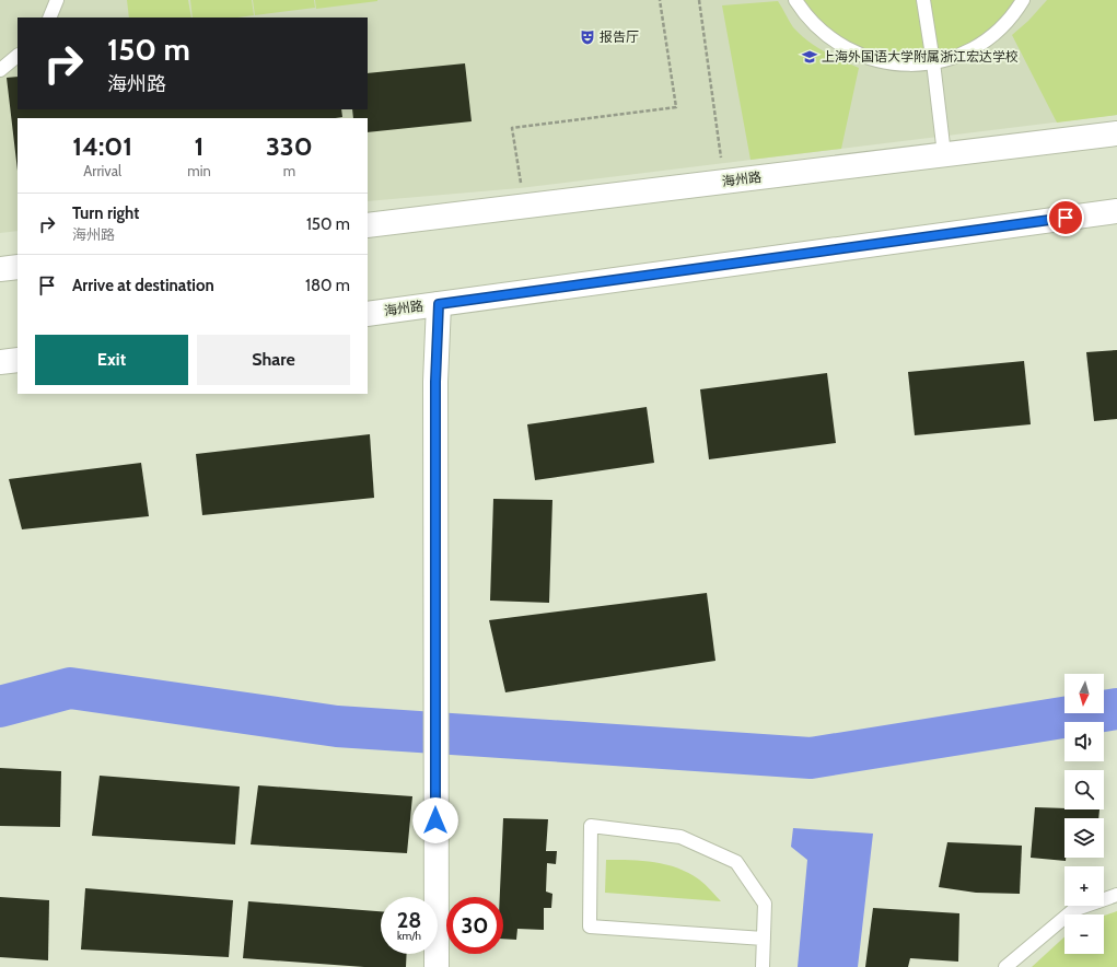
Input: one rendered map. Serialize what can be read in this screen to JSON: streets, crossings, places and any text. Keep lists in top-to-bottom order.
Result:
{
  "streets": {
    "main road": ["海州路"]
  },
  "places": {
    "theatre": ["报告厅"],
    "school or university": ["上海外国语大学附属浙江宏达学校"]
  },
  "north": "bottom",
  "page": {
    "turn": ["150 m", "海州路"],
    "eta": [
      "14:01",
      "Arrival",
      "1",
      "min",
      "330",
      "m"
    ],
    "list": [
      {
        "name": "Turn right",
        "note": "海州路",
        "value": "150 m"
      },
      {
        "name": "Arrive at destination",
        "value": "180 m"
      }
    ],
    "buttons": ["Exit", "Share"],
    "map_buttons": ["+", "−"],
    "speed": "28 km/h",
    "limit": "30"
  }
}
